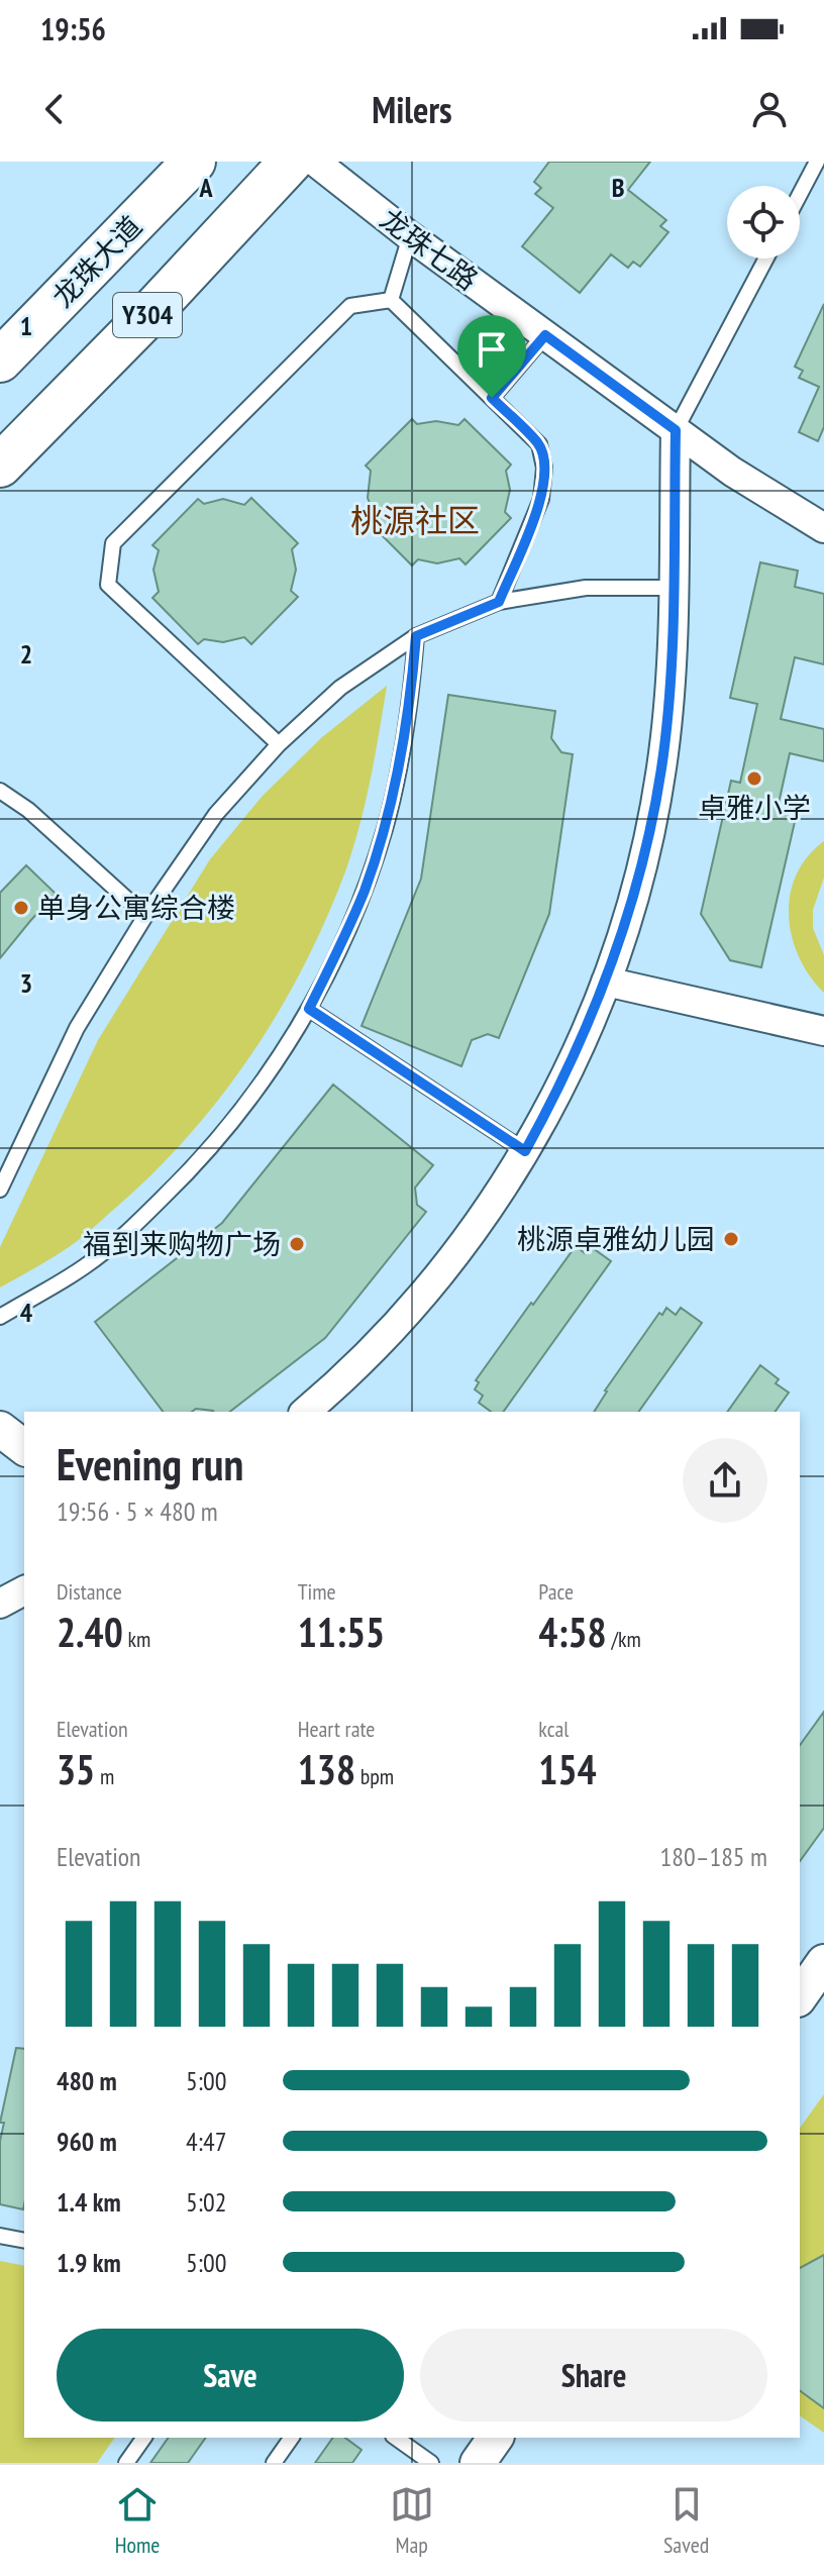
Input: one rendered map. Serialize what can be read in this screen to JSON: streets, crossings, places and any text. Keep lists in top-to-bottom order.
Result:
{
  "streets": {
    "main road": ["龙珠大道", "Y304"],
    "street": ["龙珠七路"]
  },
  "districts": ["桃源社区"],
  "places": [
    "卓雅小学",
    "单身公寓综合楼",
    "桃源卓雅幼儿园",
    "福到来购物广场"
  ],
  "page": {
    "status": "19:56",
    "header": "Milers",
    "heading": ["Evening run", "19:56 · 5 × 480 m"],
    "stats": [
      ["Distance", "2.40 km"],
      ["Time", "11:55"],
      ["Pace", "4:58 /km"],
      ["Elevation", "35 m"],
      ["Heart rate", "138 bpm"],
      ["kcal", "154"]
    ],
    "chart": ["Elevation", "180–185 m"],
    "list": [
      {
        "name": "480 m",
        "note": "5:00"
      },
      {
        "name": "960 m",
        "note": "4:47"
      },
      {
        "name": "1.4 km",
        "note": "5:02"
      },
      {
        "name": "1.9 km",
        "note": "5:00"
      }
    ],
    "buttons": ["Save", "Share"],
    "tabs": ["Home", "Map", "Saved"]
  },
  "grid": {
    "columns": ["A", "B"],
    "rows": [
      "1",
      "2",
      "3",
      "4"
    ]
  }
}
